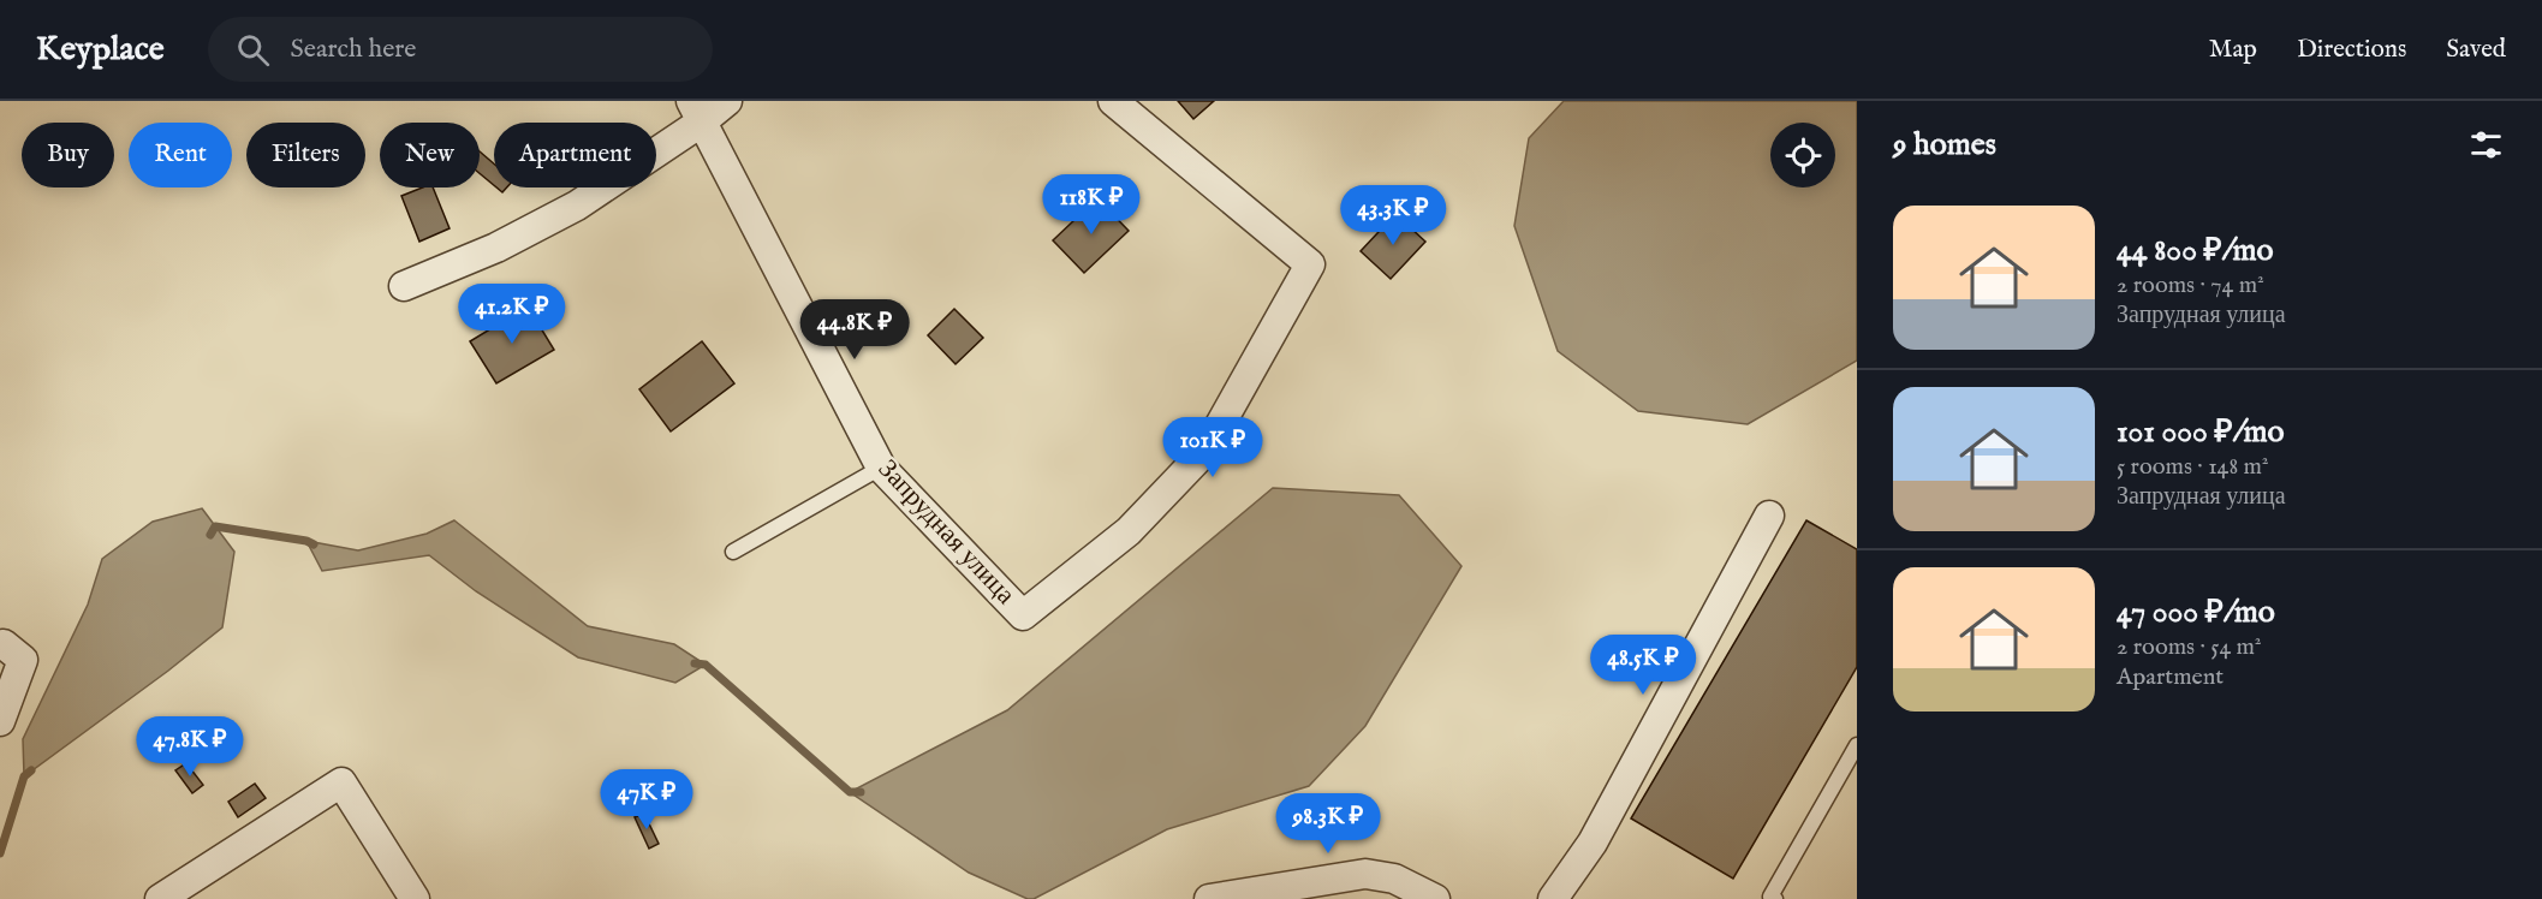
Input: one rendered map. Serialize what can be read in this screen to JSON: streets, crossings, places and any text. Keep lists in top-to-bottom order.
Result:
{
  "streets": {
    "street": ["Запрудная улица"]
  },
  "page": {
    "header": "Keyplace",
    "search": "Search here",
    "nav": ["Map", "Directions", "Saved"],
    "heading": "9 homes",
    "chip": [
      "Buy",
      "Rent",
      "Filters",
      "New",
      "Apartment"
    ],
    "price": [
      "118K ₽",
      "43.3K ₽",
      "41.2K ₽",
      "44.8K ₽",
      "101K ₽",
      "48.5K ₽",
      "47.8K ₽",
      "47K ₽",
      "98.3K ₽"
    ],
    "list": [
      {
        "name": "44 800 ₽/mo",
        "note": "2 rooms · 74 m² · Запрудная улица"
      },
      {
        "name": "101 000 ₽/mo",
        "note": "5 rooms · 148 m² · Запрудная улица"
      },
      {
        "name": "47 000 ₽/mo",
        "note": "2 rooms · 54 m² · Apartment"
      }
    ]
  }
}
